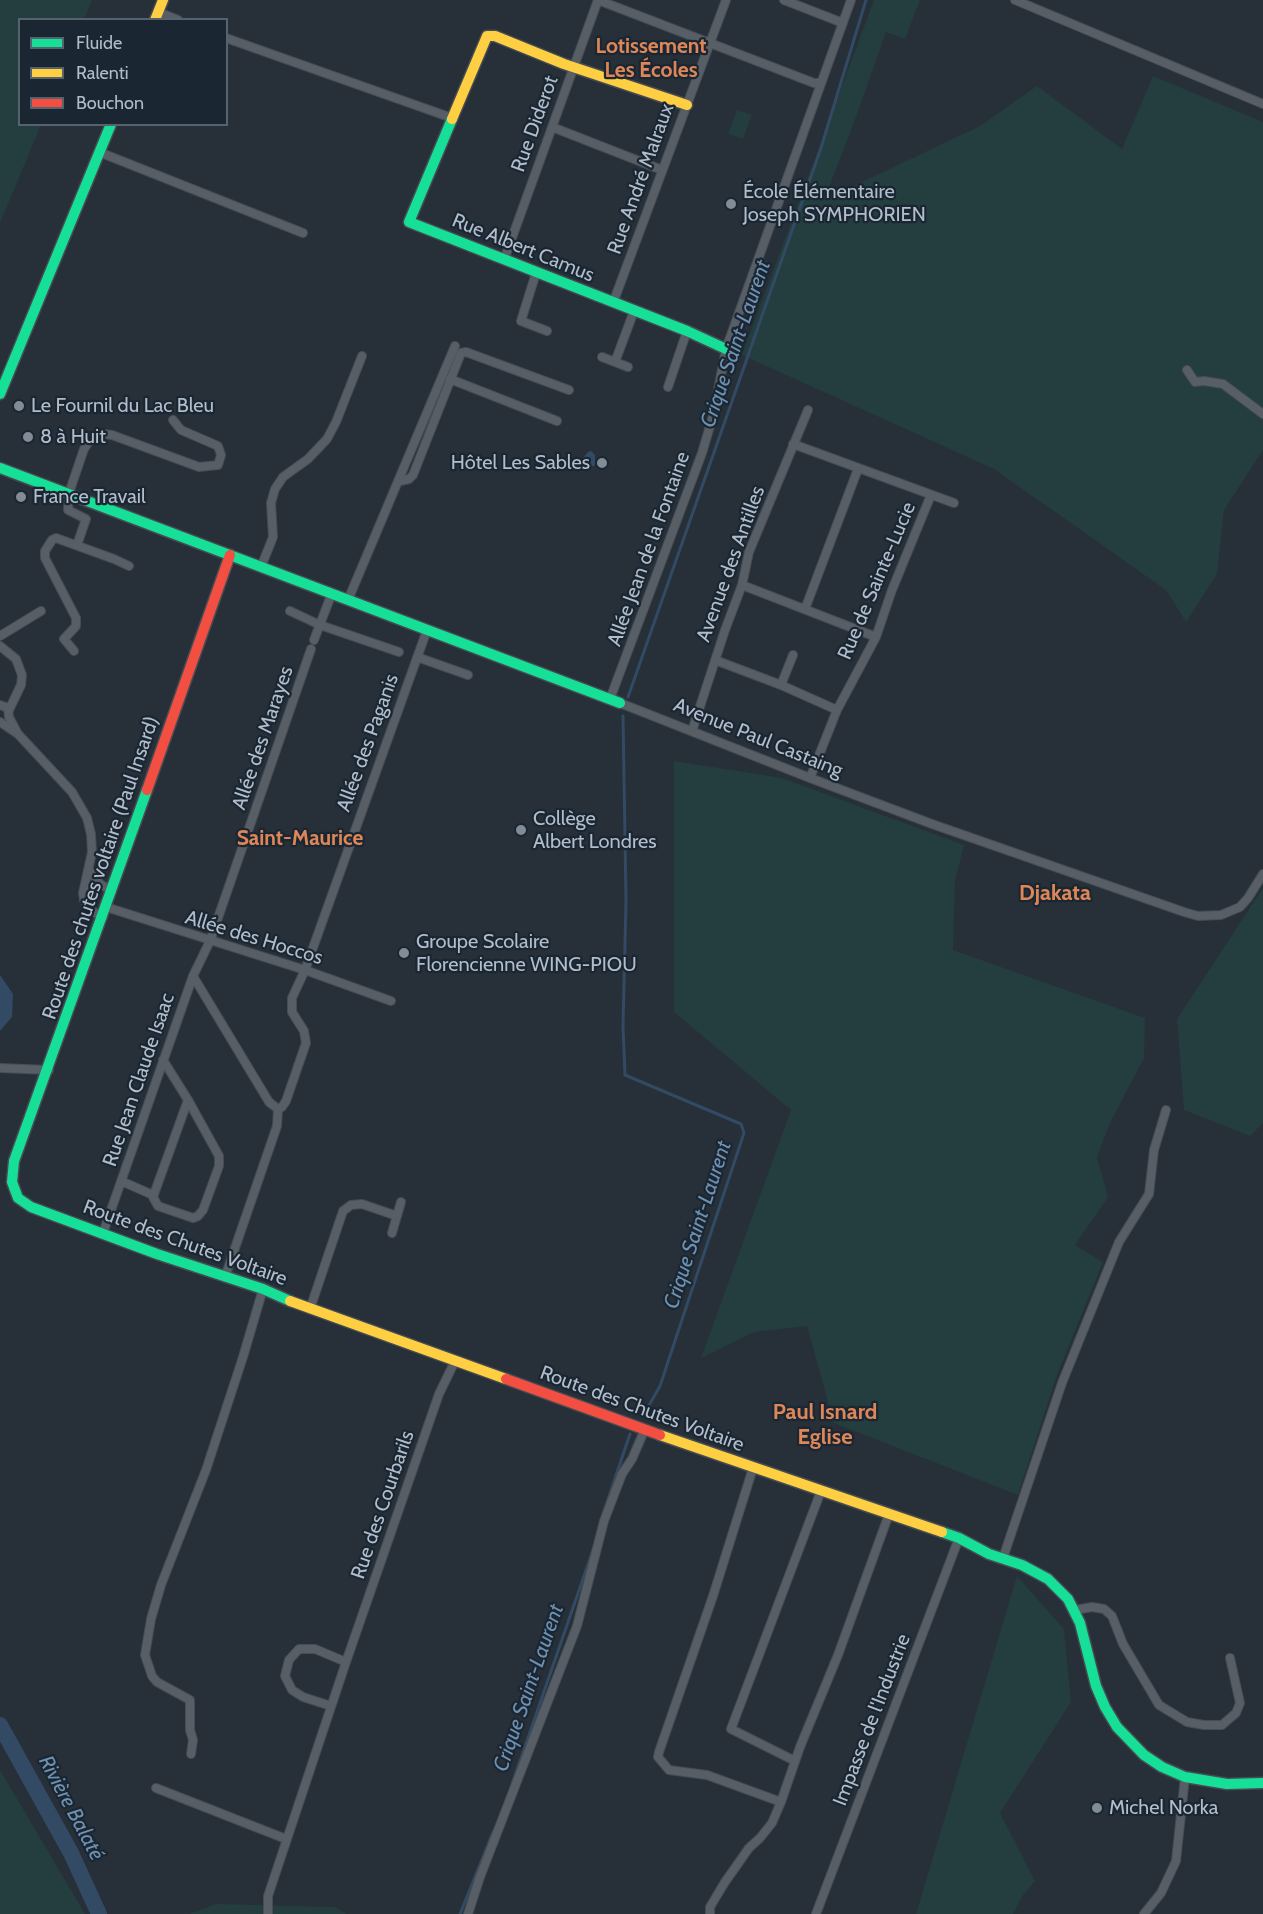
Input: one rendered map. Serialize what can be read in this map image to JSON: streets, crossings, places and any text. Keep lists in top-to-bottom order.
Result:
{
  "streets": {
    "street": [
      "Rue Diderot",
      "Rue André Malraux",
      "Rue Albert Camus",
      "Allée Jean de la Fontaine",
      "Avenue des Antilles",
      "Rue de Sainte-Lucie",
      "Allée des Marayes",
      "Avenue Paul Castaing",
      "Allée des Paganis",
      "Route des chutes voltaire (Paul Insard)",
      "Allée des Hoccos",
      "Rue Jean Claude Isaac",
      "Route des Chutes Voltaire",
      "Rue des Courbarils",
      "Impasse de l'Industrie"
    ]
  },
  "crossings": [
    ["Rue Diderot", "Rue Albert Camus"],
    ["Rue André Malraux", "Rue Albert Camus"],
    ["Rue Albert Camus", "Allée Jean de la Fontaine"],
    ["Allée Jean de la Fontaine", "Avenue Paul Castaing"],
    ["Avenue des Antilles", "Avenue Paul Castaing"],
    ["Rue de Sainte-Lucie", "Avenue Paul Castaing"],
    ["Allée des Marayes", "Allée des Hoccos"],
    ["Allée des Marayes", "Rue Jean Claude Isaac"],
    ["Avenue Paul Castaing", "Allée des Paganis"],
    ["Avenue Paul Castaing", "Route des chutes voltaire (Paul Insard)"],
    ["Allée des Paganis", "Allée des Hoccos"],
    ["Allée des Paganis", "Route des Chutes Voltaire"],
    ["Route des chutes voltaire (Paul Insard)", "Allée des Hoccos"],
    ["Route des chutes voltaire (Paul Insard)", "Route des Chutes Voltaire"],
    ["Allée des Hoccos", "Rue Jean Claude Isaac"],
    ["Rue Jean Claude Isaac", "Route des Chutes Voltaire"],
    ["Route des Chutes Voltaire", "Rue des Courbarils"],
    ["Route des Chutes Voltaire", "Impasse de l'Industrie"]
  ],
  "districts": [
    "Lotissement Les Écoles",
    "Saint-Maurice",
    "Djakata",
    "Paul Isnard Eglise"
  ],
  "water": ["Crique Saint-Laurent", "Rivière Balaté"],
  "places": [
    "École Élémentaire Joseph SYMPHORIEN",
    "Le Fournil du Lac Bleu",
    "8 à Huit",
    "Hôtel Les Sables",
    "France Travail",
    "Collège Albert Londres",
    "Groupe Scolaire Florencienne WING-PIOU",
    "Michel Norka"
  ],
  "legend": ["Fluide", "Ralenti", "Bouchon"]
}
